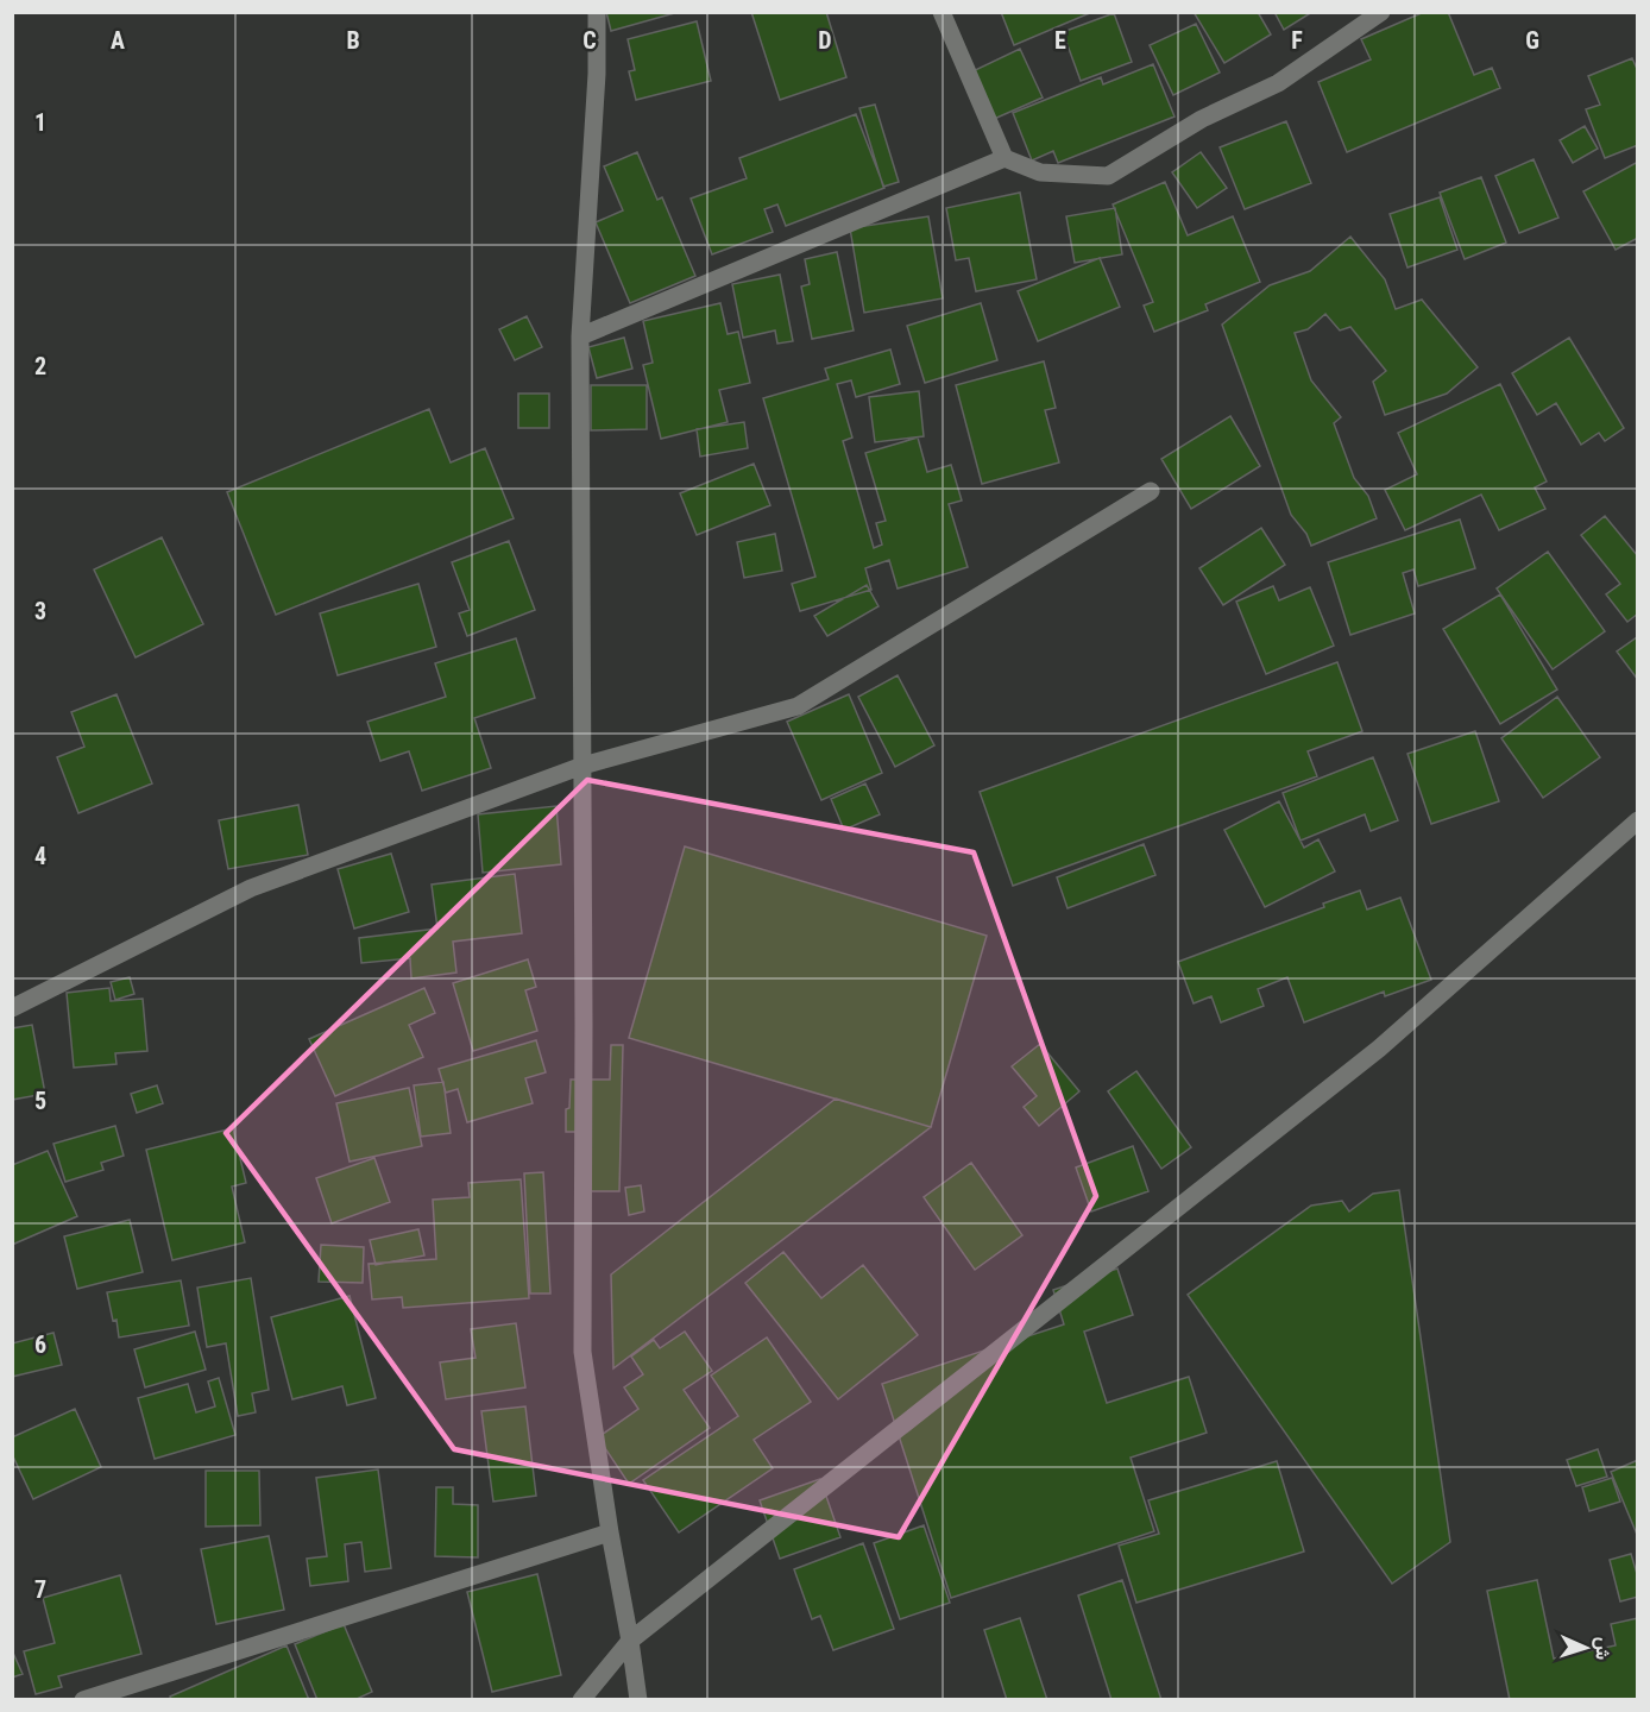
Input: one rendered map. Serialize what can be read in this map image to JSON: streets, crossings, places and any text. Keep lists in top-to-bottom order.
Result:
{
  "north": "right",
  "grid": {
    "columns": [
      "A",
      "B",
      "C",
      "D",
      "E",
      "F",
      "G"
    ],
    "rows": [
      "1",
      "2",
      "3",
      "4",
      "5",
      "6",
      "7"
    ]
  }
}
